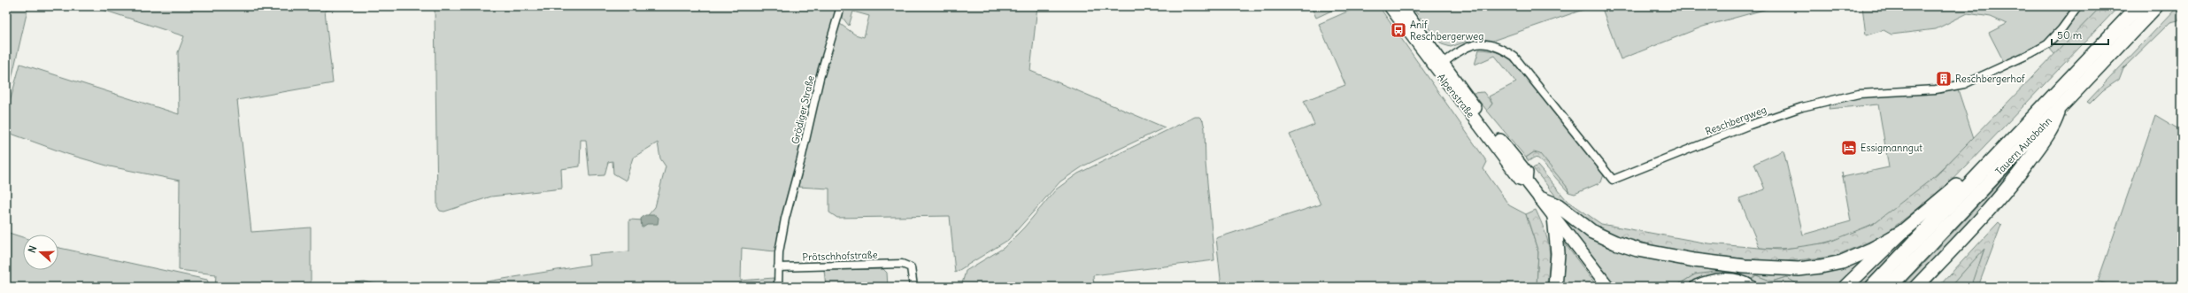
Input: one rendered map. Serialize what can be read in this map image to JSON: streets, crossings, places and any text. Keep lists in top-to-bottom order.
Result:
{
  "streets": {
    "highway": ["Tauern Autobahn"],
    "main road": ["Alpenstraße"],
    "street": ["Grödiger Straße", "Reschbergweg", "Prötschhofstraße"]
  },
  "crossings": [
    ["Alpenstraße", "Reschbergweg"],
    ["Grödiger Straße", "Prötschhofstraße"]
  ],
  "places": {
    "bus stop": ["Anif Reschbergerweg"],
    "building": ["Reschbergerhof"],
    "hotel": ["Essigmanngut"]
  },
  "scale_bar": "50 m",
  "north": "left"
}
